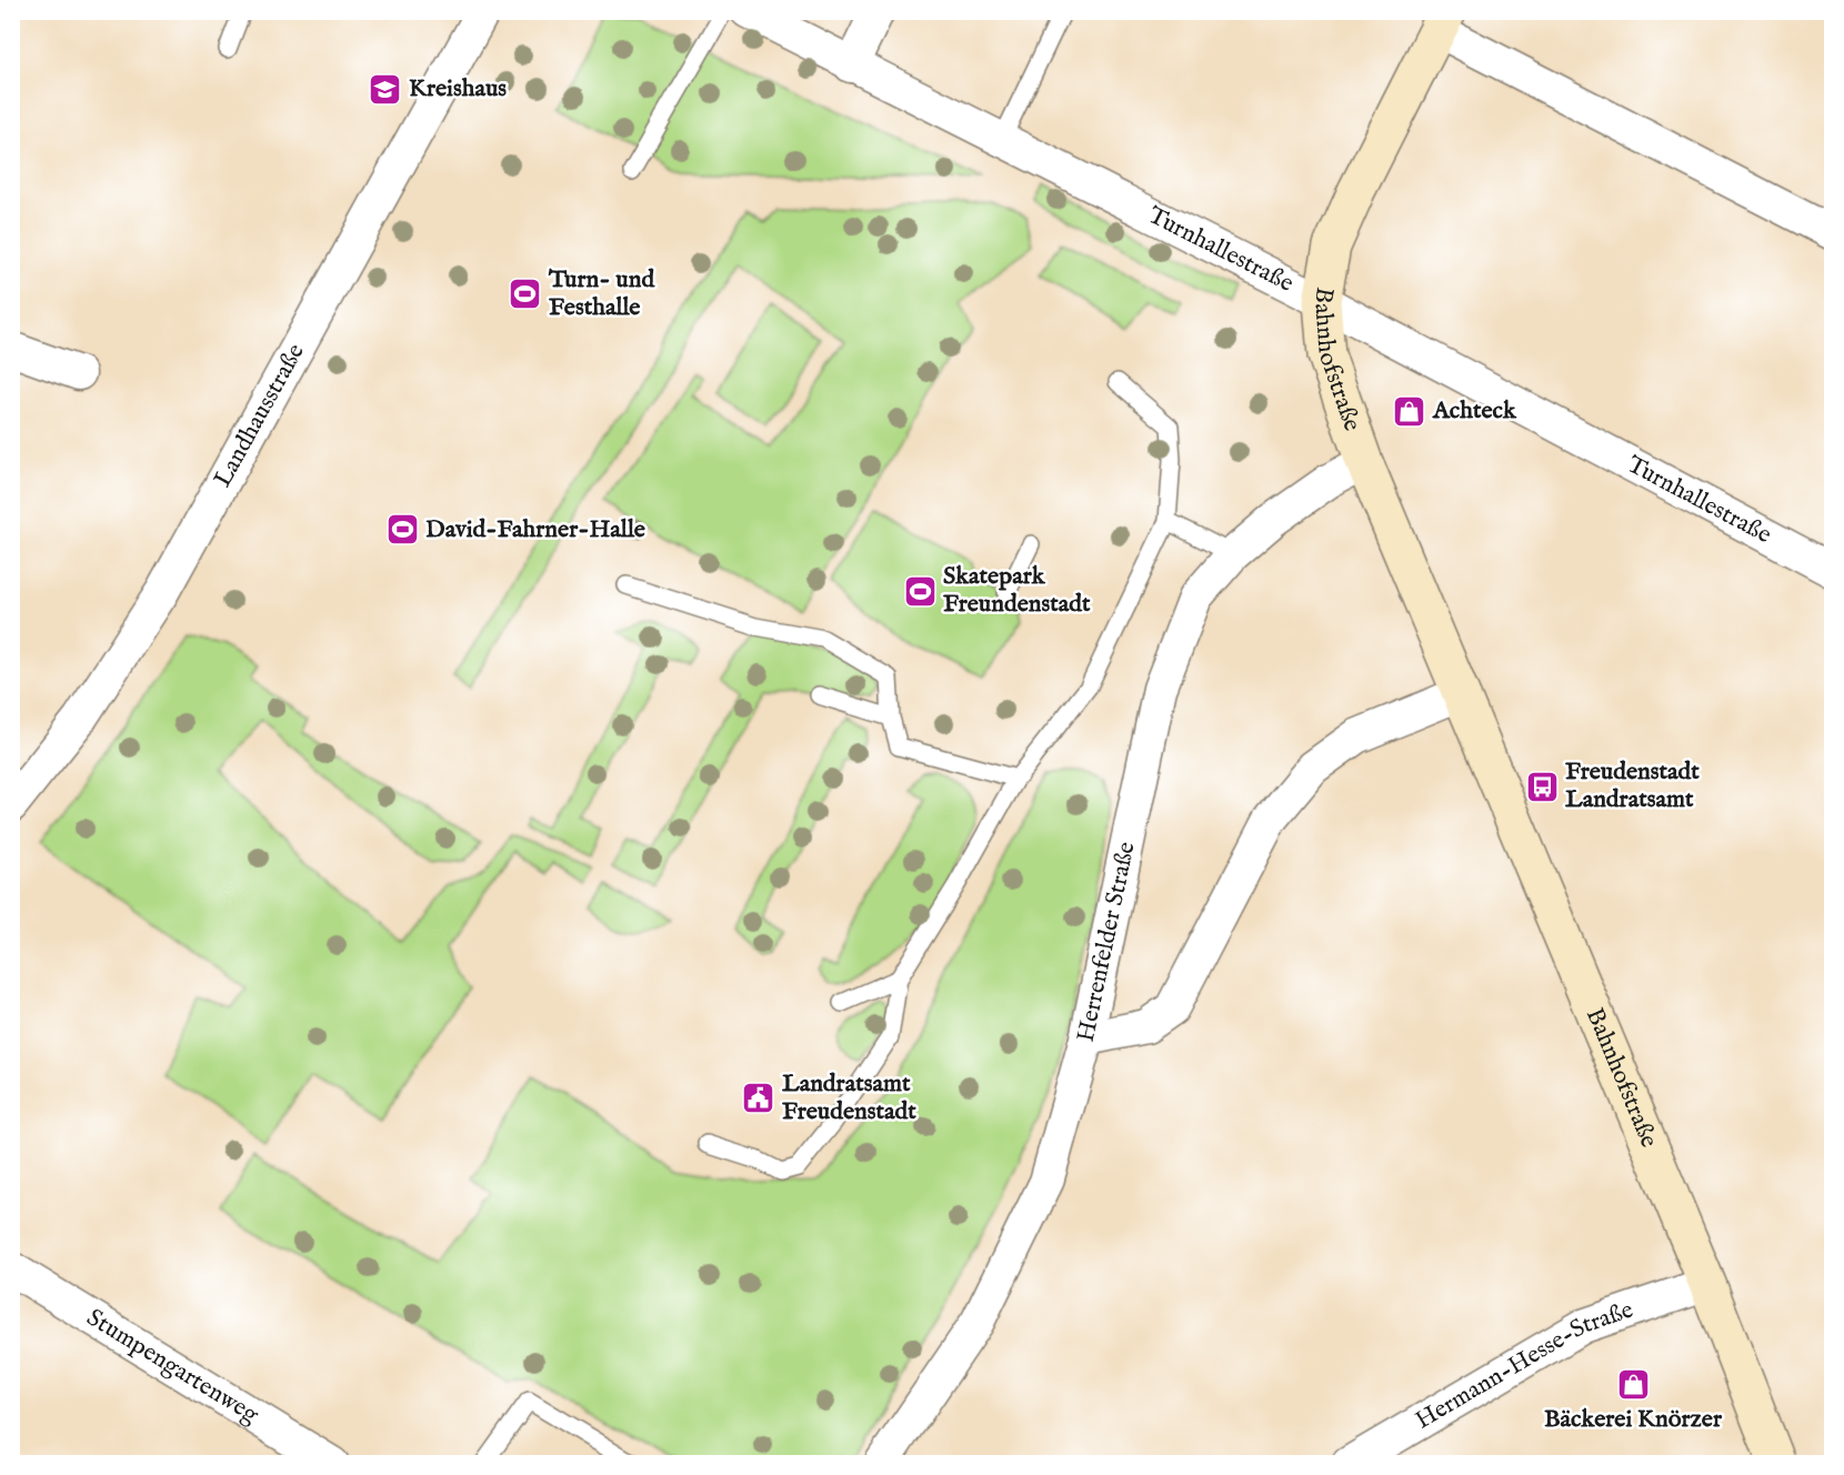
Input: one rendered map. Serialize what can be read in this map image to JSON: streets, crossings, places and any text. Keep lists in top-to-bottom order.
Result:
{
  "streets": {
    "street": [
      "Turnhallestraße",
      "Bahnhofstraße",
      "Landhausstraße",
      "Herrenfelder Straße",
      "Stumpengartenweg",
      "Hermann-Hesse-Straße"
    ]
  },
  "crossings": [
    ["Turnhallestraße", "Bahnhofstraße"],
    ["Bahnhofstraße", "Herrenfelder Straße"],
    ["Bahnhofstraße", "Hermann-Hesse-Straße"]
  ],
  "places": {
    "school or university": ["Kreishaus"],
    "sports": ["Turn- und Festhalle", "David-Fahrner-Halle", "Skatepark Freundenstadt"],
    "shop": ["Achteck", "Bäckerei Knörzer"],
    "bus stop": ["Freudenstadt Landratsamt"],
    "public building": ["Landratsamt Freudenstadt"]
  }
}
